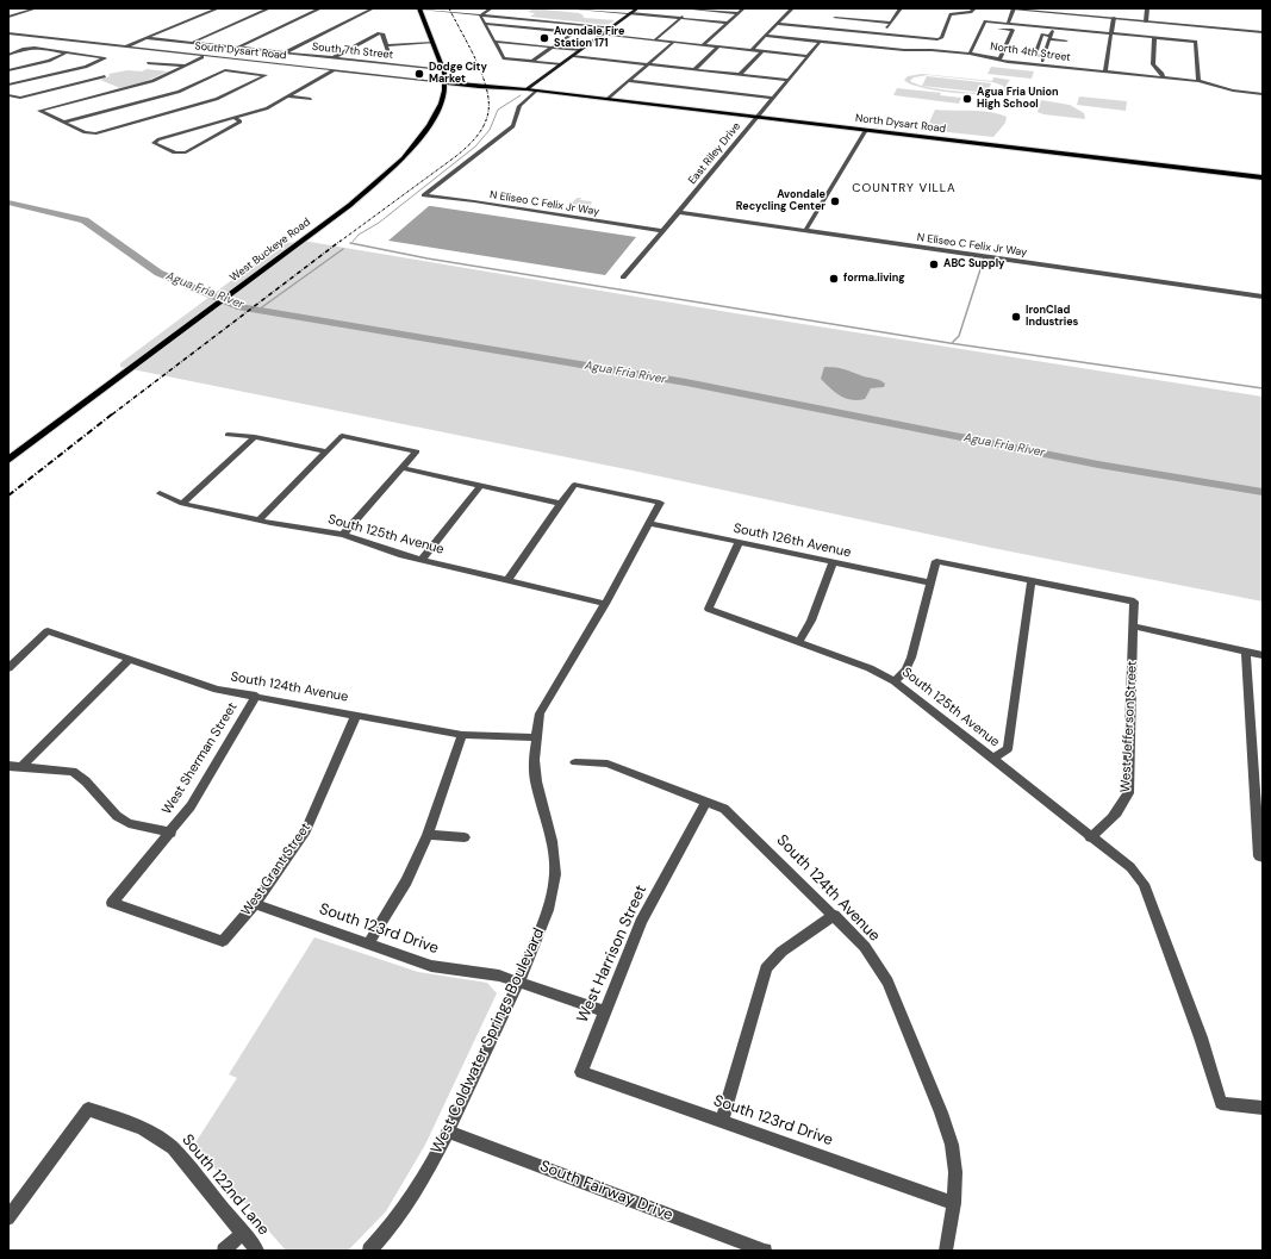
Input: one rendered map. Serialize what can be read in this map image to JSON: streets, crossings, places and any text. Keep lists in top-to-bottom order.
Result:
{
  "streets": {
    "main road": ["South Dysart Road", "North Dysart Road", "West Buckeye Road"],
    "street": [
      "South 7th Street",
      "North 4th Street",
      "East Riley Drive",
      "N Eliseo C Felix Jr Way",
      "South 125th Avenue",
      "South 126th Avenue",
      "South 124th Avenue",
      "West Jefferson Street",
      "West Sherman Street",
      "West Grant Street",
      "South 123rd Drive",
      "West Harrison Street",
      "West Coldwater Springs Boulevard",
      "South 122nd Lane",
      "South Fairway Drive"
    ]
  },
  "crossings": [
    ["South Dysart Road", "North Dysart Road"],
    ["South Dysart Road", "N Eliseo C Felix Jr Way"],
    ["South Dysart Road", "West Buckeye Road"],
    ["North 4th Street", "East Riley Drive"],
    ["North Dysart Road", "East Riley Drive"],
    ["North Dysart Road", "N Eliseo C Felix Jr Way"],
    ["East Riley Drive", "N Eliseo C Felix Jr Way"],
    ["South 125th Avenue", "South 126th Avenue"],
    ["South 125th Avenue", "West Jefferson Street"],
    ["South 125th Avenue", "West Coldwater Springs Boulevard"],
    ["South 126th Avenue", "West Coldwater Springs Boulevard"],
    ["South 124th Avenue", "West Sherman Street"],
    ["South 124th Avenue", "West Grant Street"],
    ["South 124th Avenue", "South 123rd Drive"],
    ["South 124th Avenue", "West Harrison Street"],
    ["South 124th Avenue", "West Coldwater Springs Boulevard"],
    ["West Sherman Street", "West Grant Street"],
    ["West Grant Street", "South 123rd Drive"],
    ["South 123rd Drive", "West Harrison Street"],
    ["South 123rd Drive", "West Coldwater Springs Boulevard"],
    ["West Coldwater Springs Boulevard", "South Fairway Drive"]
  ],
  "districts": ["COUNTRY VILLA"],
  "water": ["Agua Fria River"],
  "places": [
    "Avondale Fire Station 171",
    "Dodge City Market",
    "Agua Fria Union High School",
    "Avondale Recycling Center",
    "ABC Supply",
    "forma.living",
    "IronClad Industries"
  ]
}
